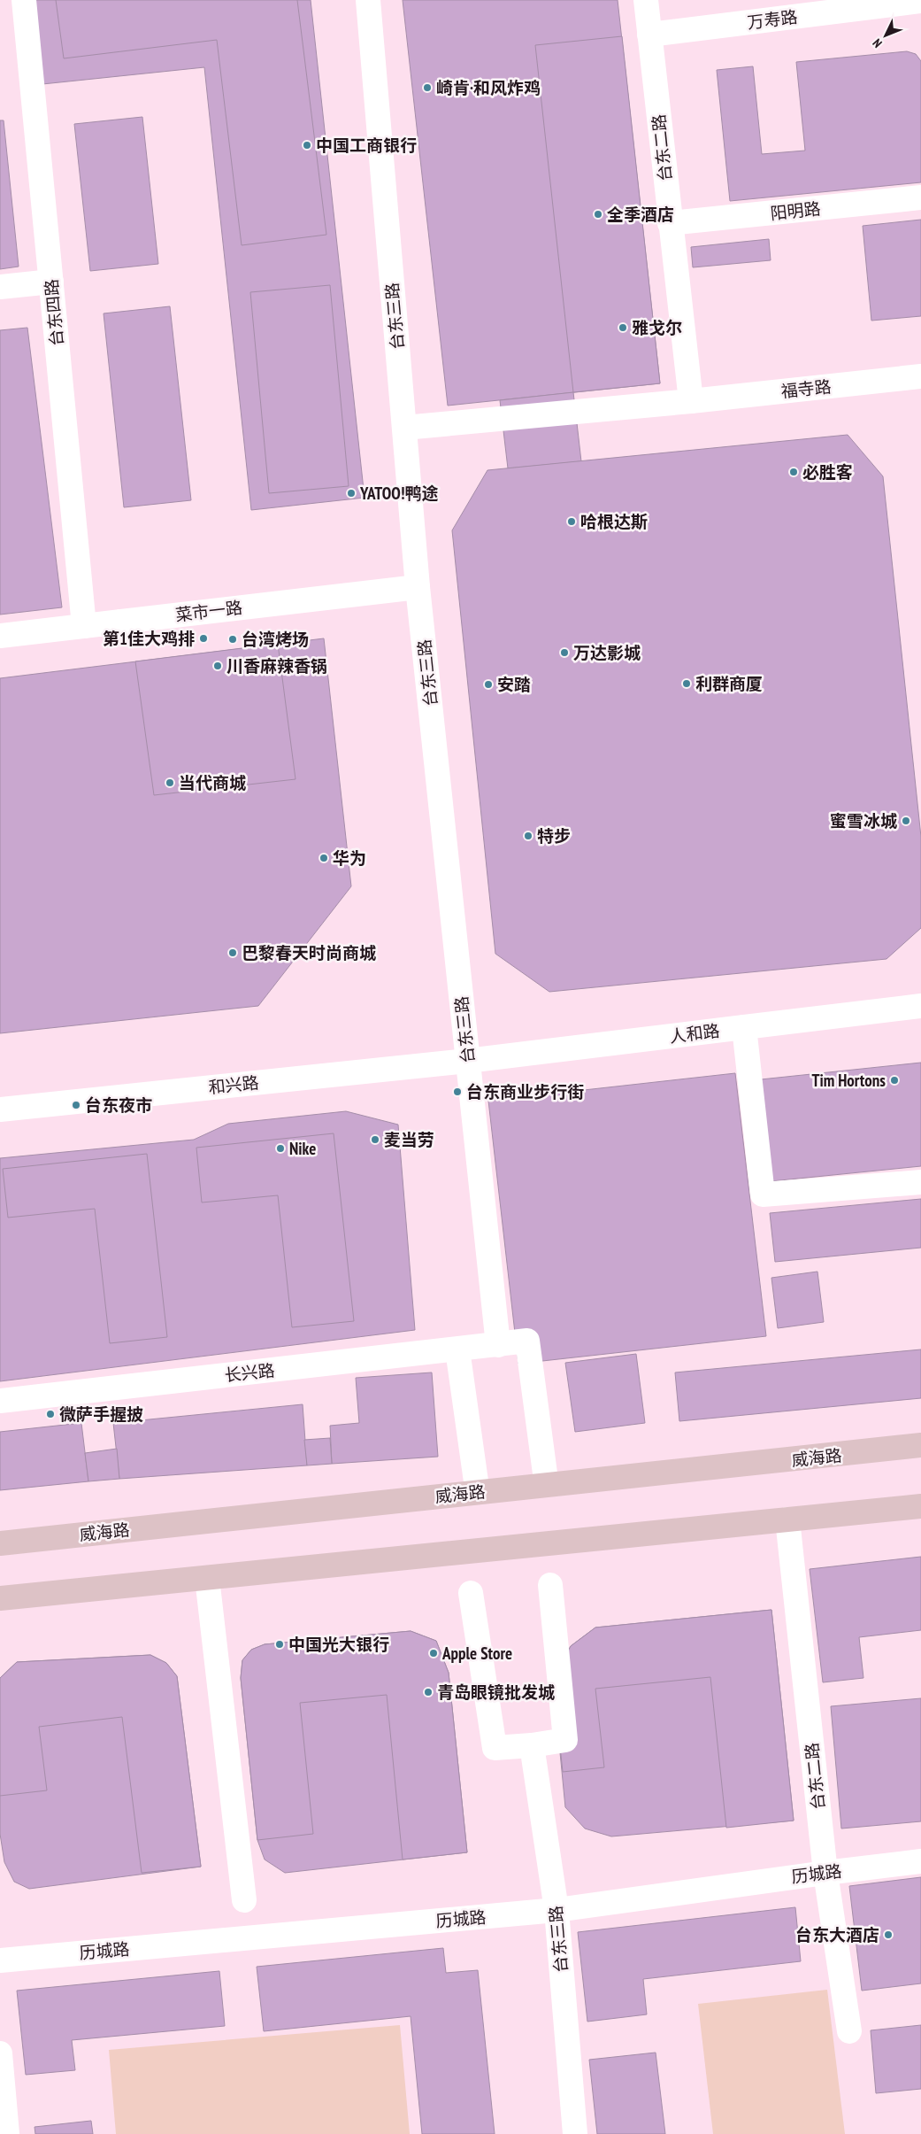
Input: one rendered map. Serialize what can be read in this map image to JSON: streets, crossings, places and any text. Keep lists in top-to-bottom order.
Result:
{
  "streets": {
    "main road": ["威海路"],
    "street": [
      "万寿路",
      "台东二路",
      "阳明路",
      "台东四路",
      "台东三路",
      "福寺路",
      "菜市一路",
      "人和路",
      "和兴路",
      "长兴路",
      "历城路"
    ]
  },
  "crossings": [
    ["万寿路", "台东二路"],
    ["台东二路", "阳明路"],
    ["台东二路", "福寺路"],
    ["台东二路", "历城路"],
    ["台东四路", "菜市一路"],
    ["台东三路", "福寺路"],
    ["台东三路", "菜市一路"],
    ["台东三路", "人和路"],
    ["台东三路", "和兴路"],
    ["台东三路", "长兴路"],
    ["台东三路", "历城路"],
    ["人和路", "和兴路"]
  ],
  "places": [
    "崎肯·和风炸鸡",
    "中国工商银行",
    "全季酒店",
    "雅戈尔",
    "必胜客",
    "YATOO!鸭途",
    "哈根达斯",
    "第1佳大鸡排",
    "台湾烤场",
    "万达影城",
    "川香麻辣香锅",
    "利群商厦",
    "安踏",
    "当代商城",
    "蜜雪冰城",
    "特步",
    "华为",
    "巴黎春天时尚商城",
    "Tim Hortons",
    "台东商业步行街",
    "台东夜市",
    "麦当劳",
    "Nike",
    "微萨手握披",
    "中国光大银行",
    "Apple Store",
    "青岛眼镜批发城",
    "台东大酒店"
  ],
  "north": "bottom left"
}
